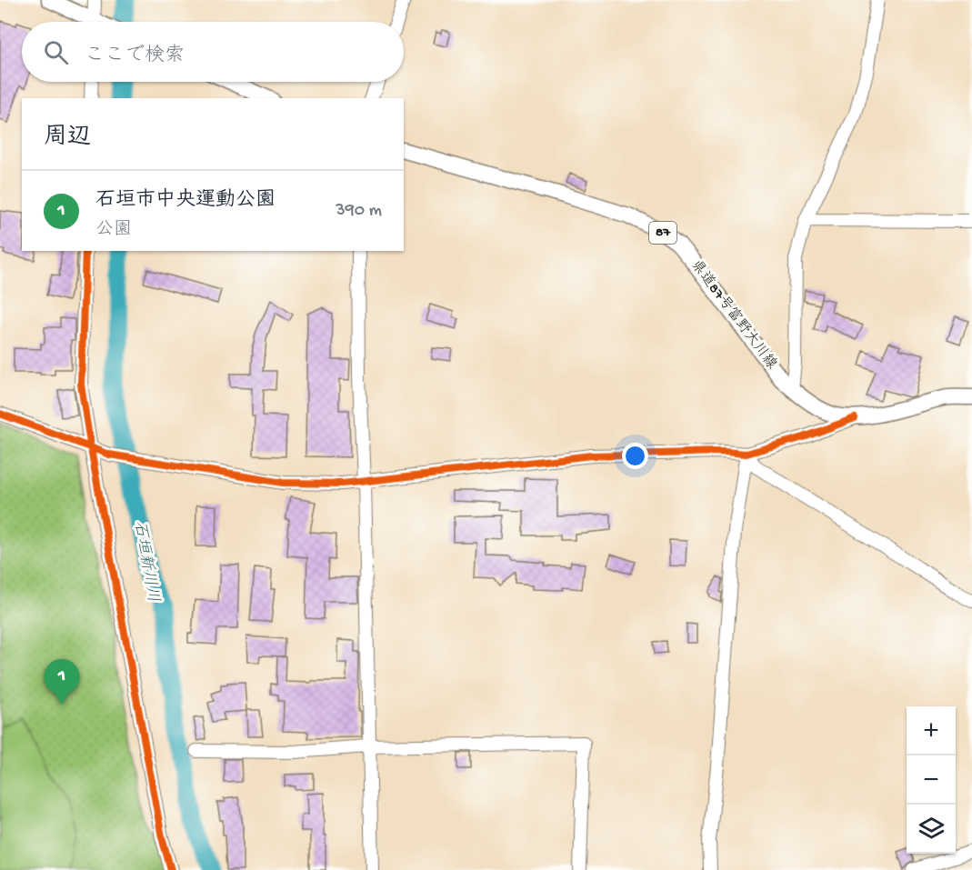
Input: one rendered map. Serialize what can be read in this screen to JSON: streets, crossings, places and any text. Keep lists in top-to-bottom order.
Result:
{
  "streets": {
    "main road": ["87", "県道87号富野大川線"]
  },
  "water": ["石垣新川川"],
  "page": {
    "search": "ここで検索",
    "heading": "周辺",
    "list": [
      {
        "mark": "1",
        "name": "石垣市中央運動公園",
        "note": "公園",
        "value": "390 m"
      }
    ],
    "pins": "1",
    "map_buttons": ["+", "−"]
  }
}
